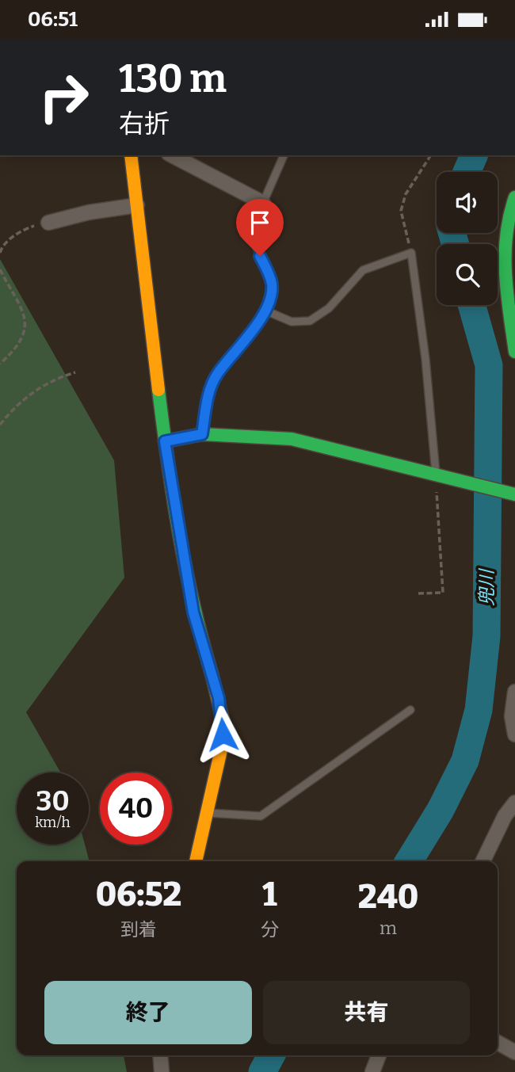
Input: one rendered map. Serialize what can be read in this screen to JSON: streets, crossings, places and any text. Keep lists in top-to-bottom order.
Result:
{
  "water": ["兜川"],
  "page": {
    "status": "06:51",
    "turn": ["130 m", "右折"],
    "speed": "30 km/h",
    "limit": "40",
    "eta": [
      "06:52",
      "到着",
      "1",
      "分",
      "240",
      "m"
    ],
    "buttons": ["終了", "共有"]
  }
}
